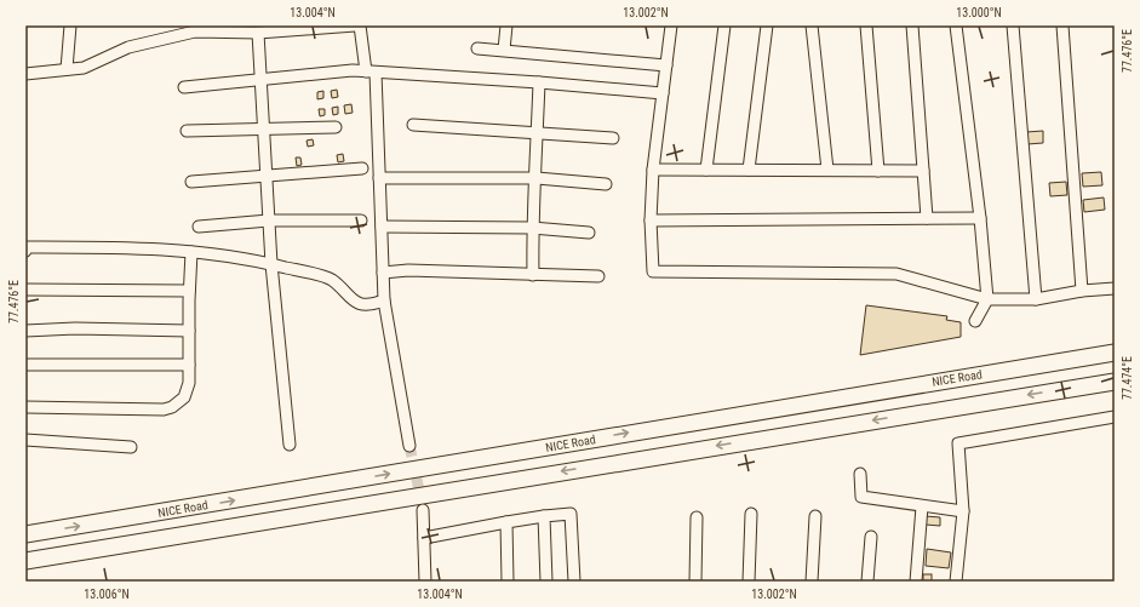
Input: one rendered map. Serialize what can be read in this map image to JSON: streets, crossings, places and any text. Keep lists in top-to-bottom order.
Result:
{
  "streets": {
    "highway": ["NICE Road"]
  },
  "coordinates": [
    "13.004°N",
    "13.002°N",
    "13.000°N",
    "77.476°E",
    "77.474°E",
    "13.006°N"
  ]
}
